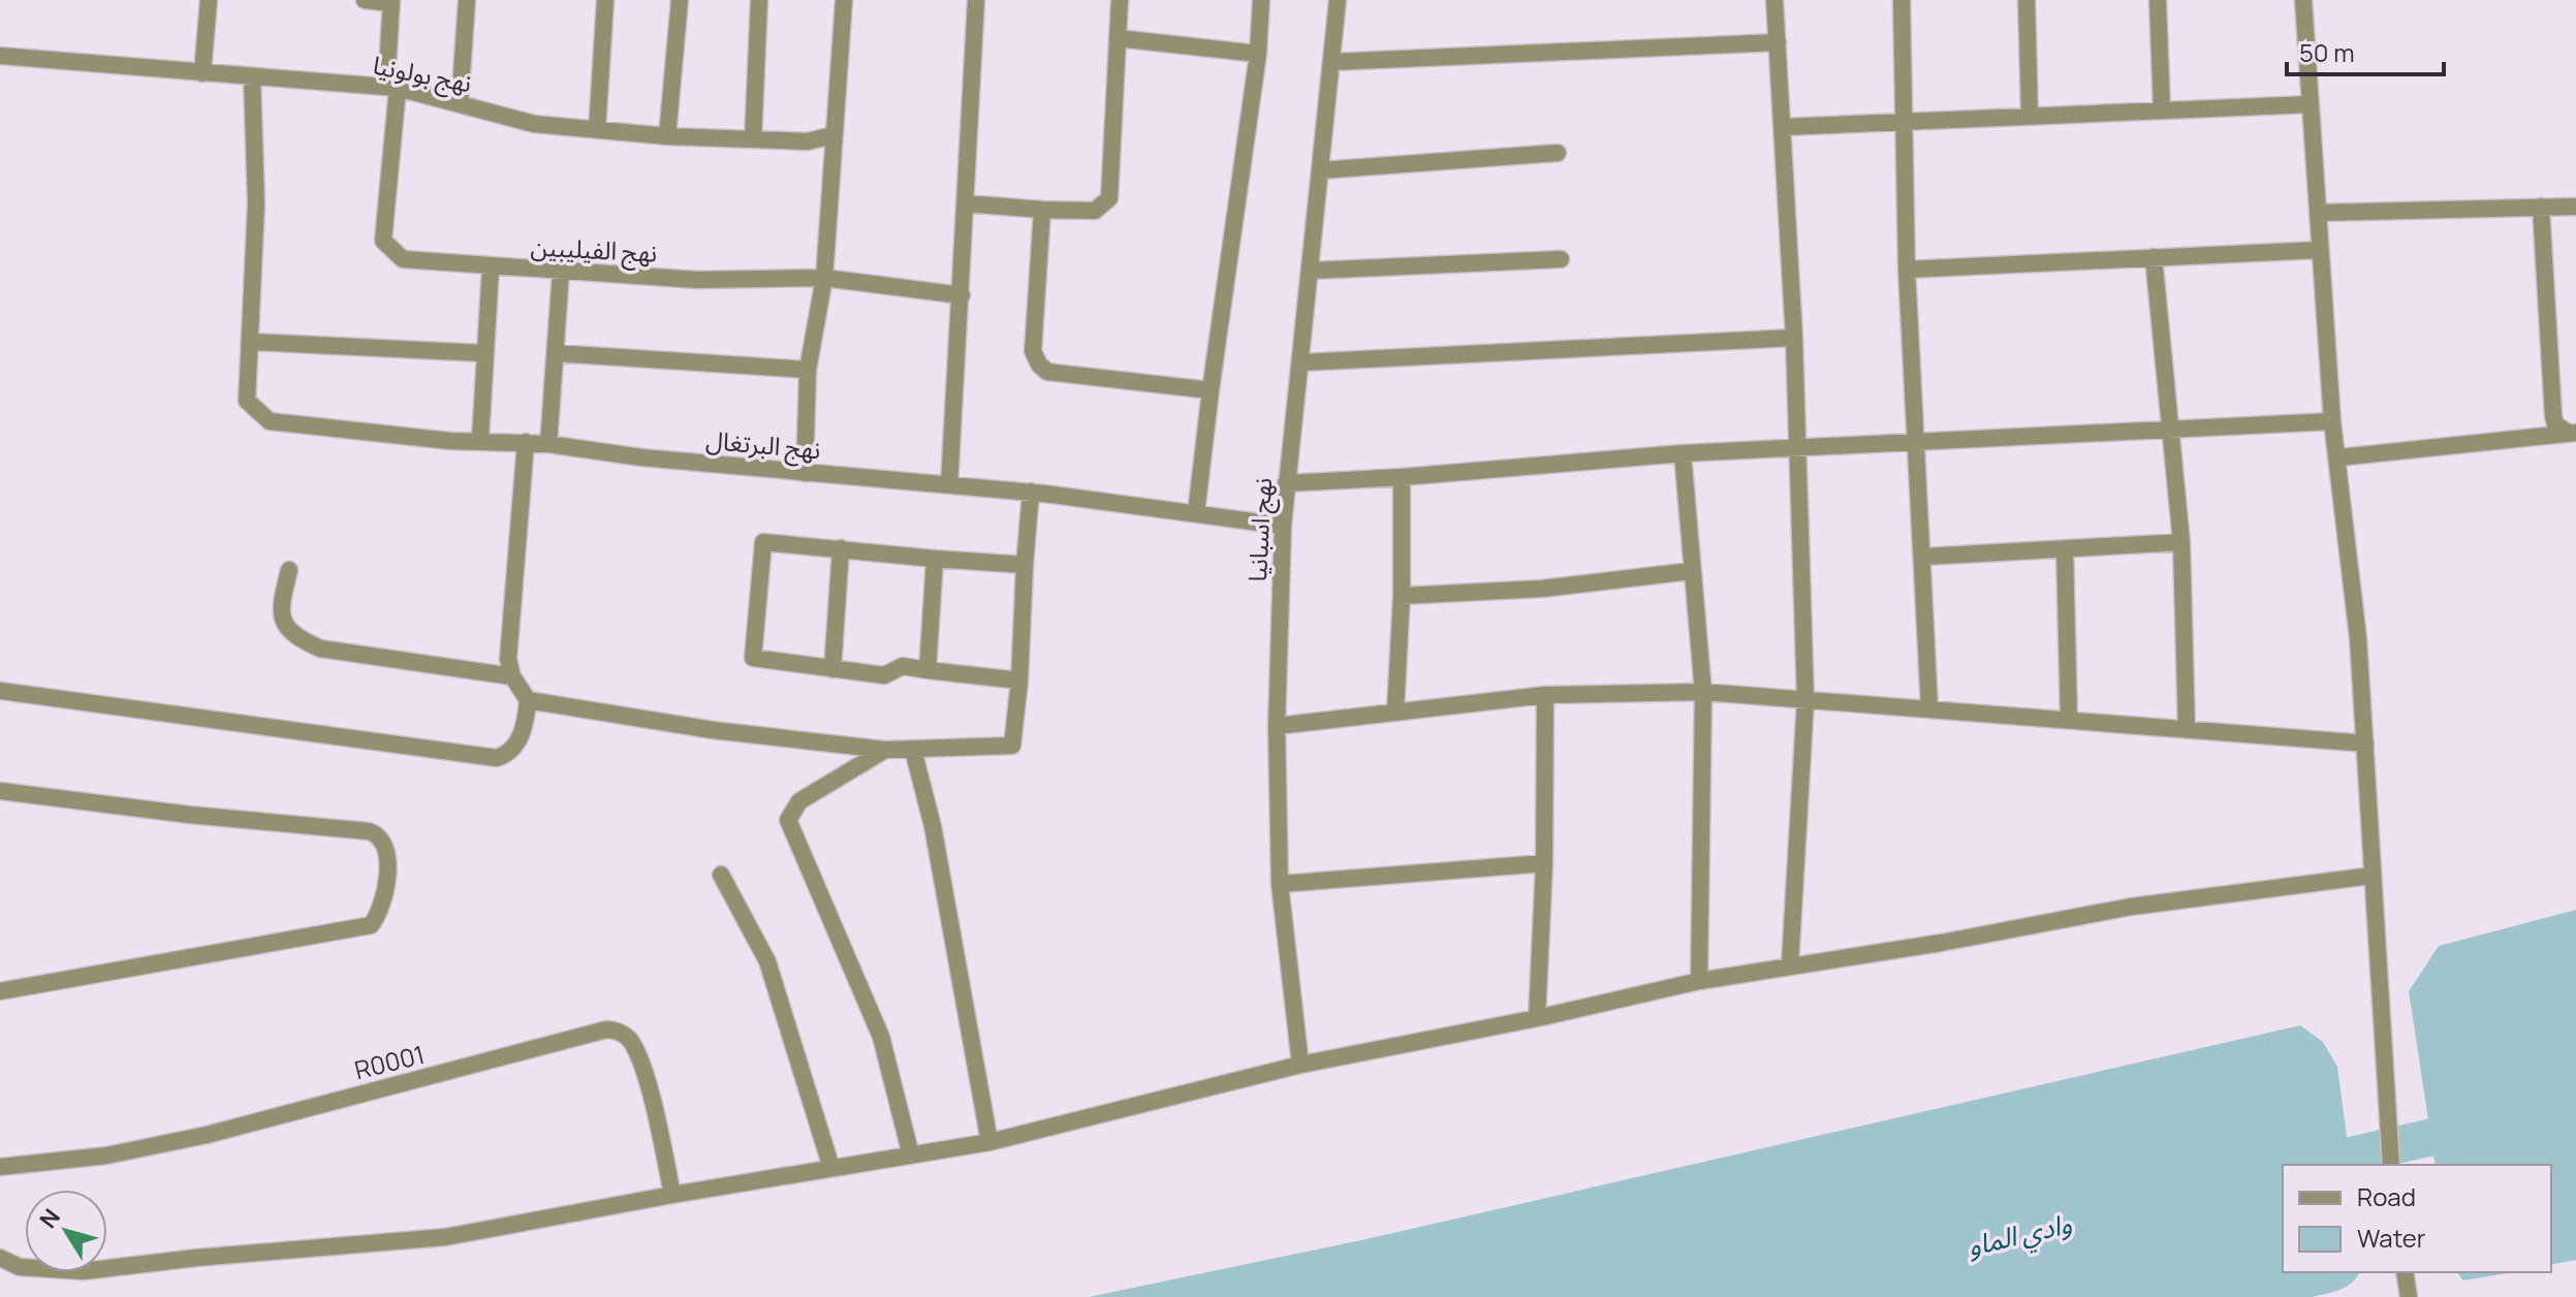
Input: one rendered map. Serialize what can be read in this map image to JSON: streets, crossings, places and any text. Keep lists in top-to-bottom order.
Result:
{
  "streets": {
    "street": [
      "نهج بولونيا",
      "نهج الفيليبين",
      "نهج البرتغال",
      "نهج اسبانيا",
      "R0001"
    ]
  },
  "crossings": [
    ["نهج بولونيا", "نهج الفيليبين"],
    ["نهج البرتغال", "نهج اسبانيا"]
  ],
  "water": ["وادي الماو"],
  "legend": ["Road", "Water"],
  "scale_bar": "50 m",
  "north": "top left"
}
